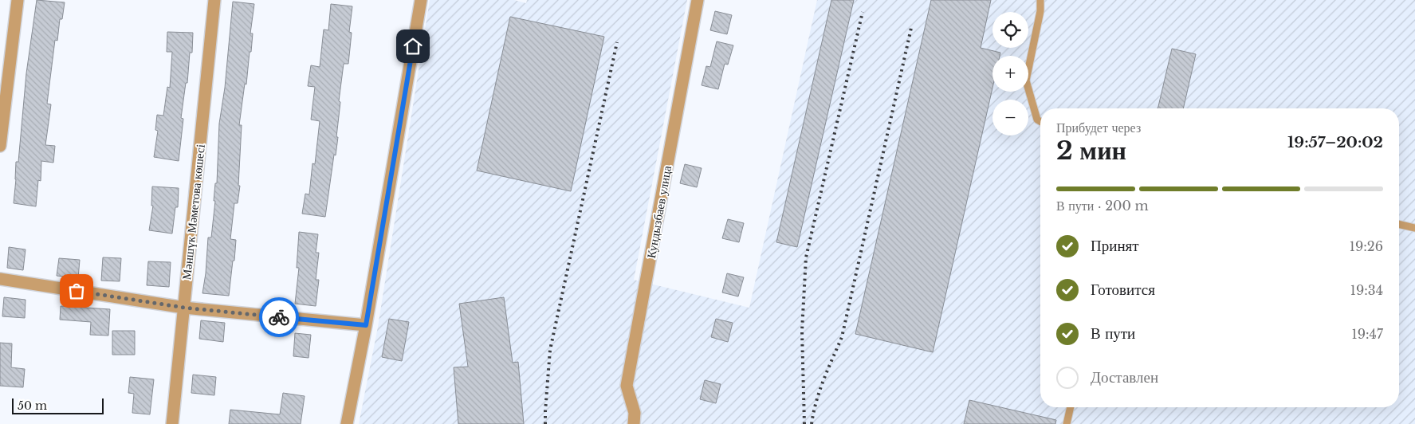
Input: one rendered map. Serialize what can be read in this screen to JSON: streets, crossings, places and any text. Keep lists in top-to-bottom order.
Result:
{
  "streets": {
    "street": ["Мәншүк Мәметова көшесі", "Кундызбаев улица"]
  },
  "scale_bar": "50 m",
  "page": {
    "map_buttons": ["+", "−"],
    "heading": ["2 мин", "Прибудет через", "19:57–20:02"],
    "bar": "В пути · 200 m",
    "list": [
      ["Принят", "19:26"],
      ["Готовится", "19:34"],
      ["В пути", "19:47"],
      "Доставлен"
    ],
    "scale": "50 m"
  }
}
